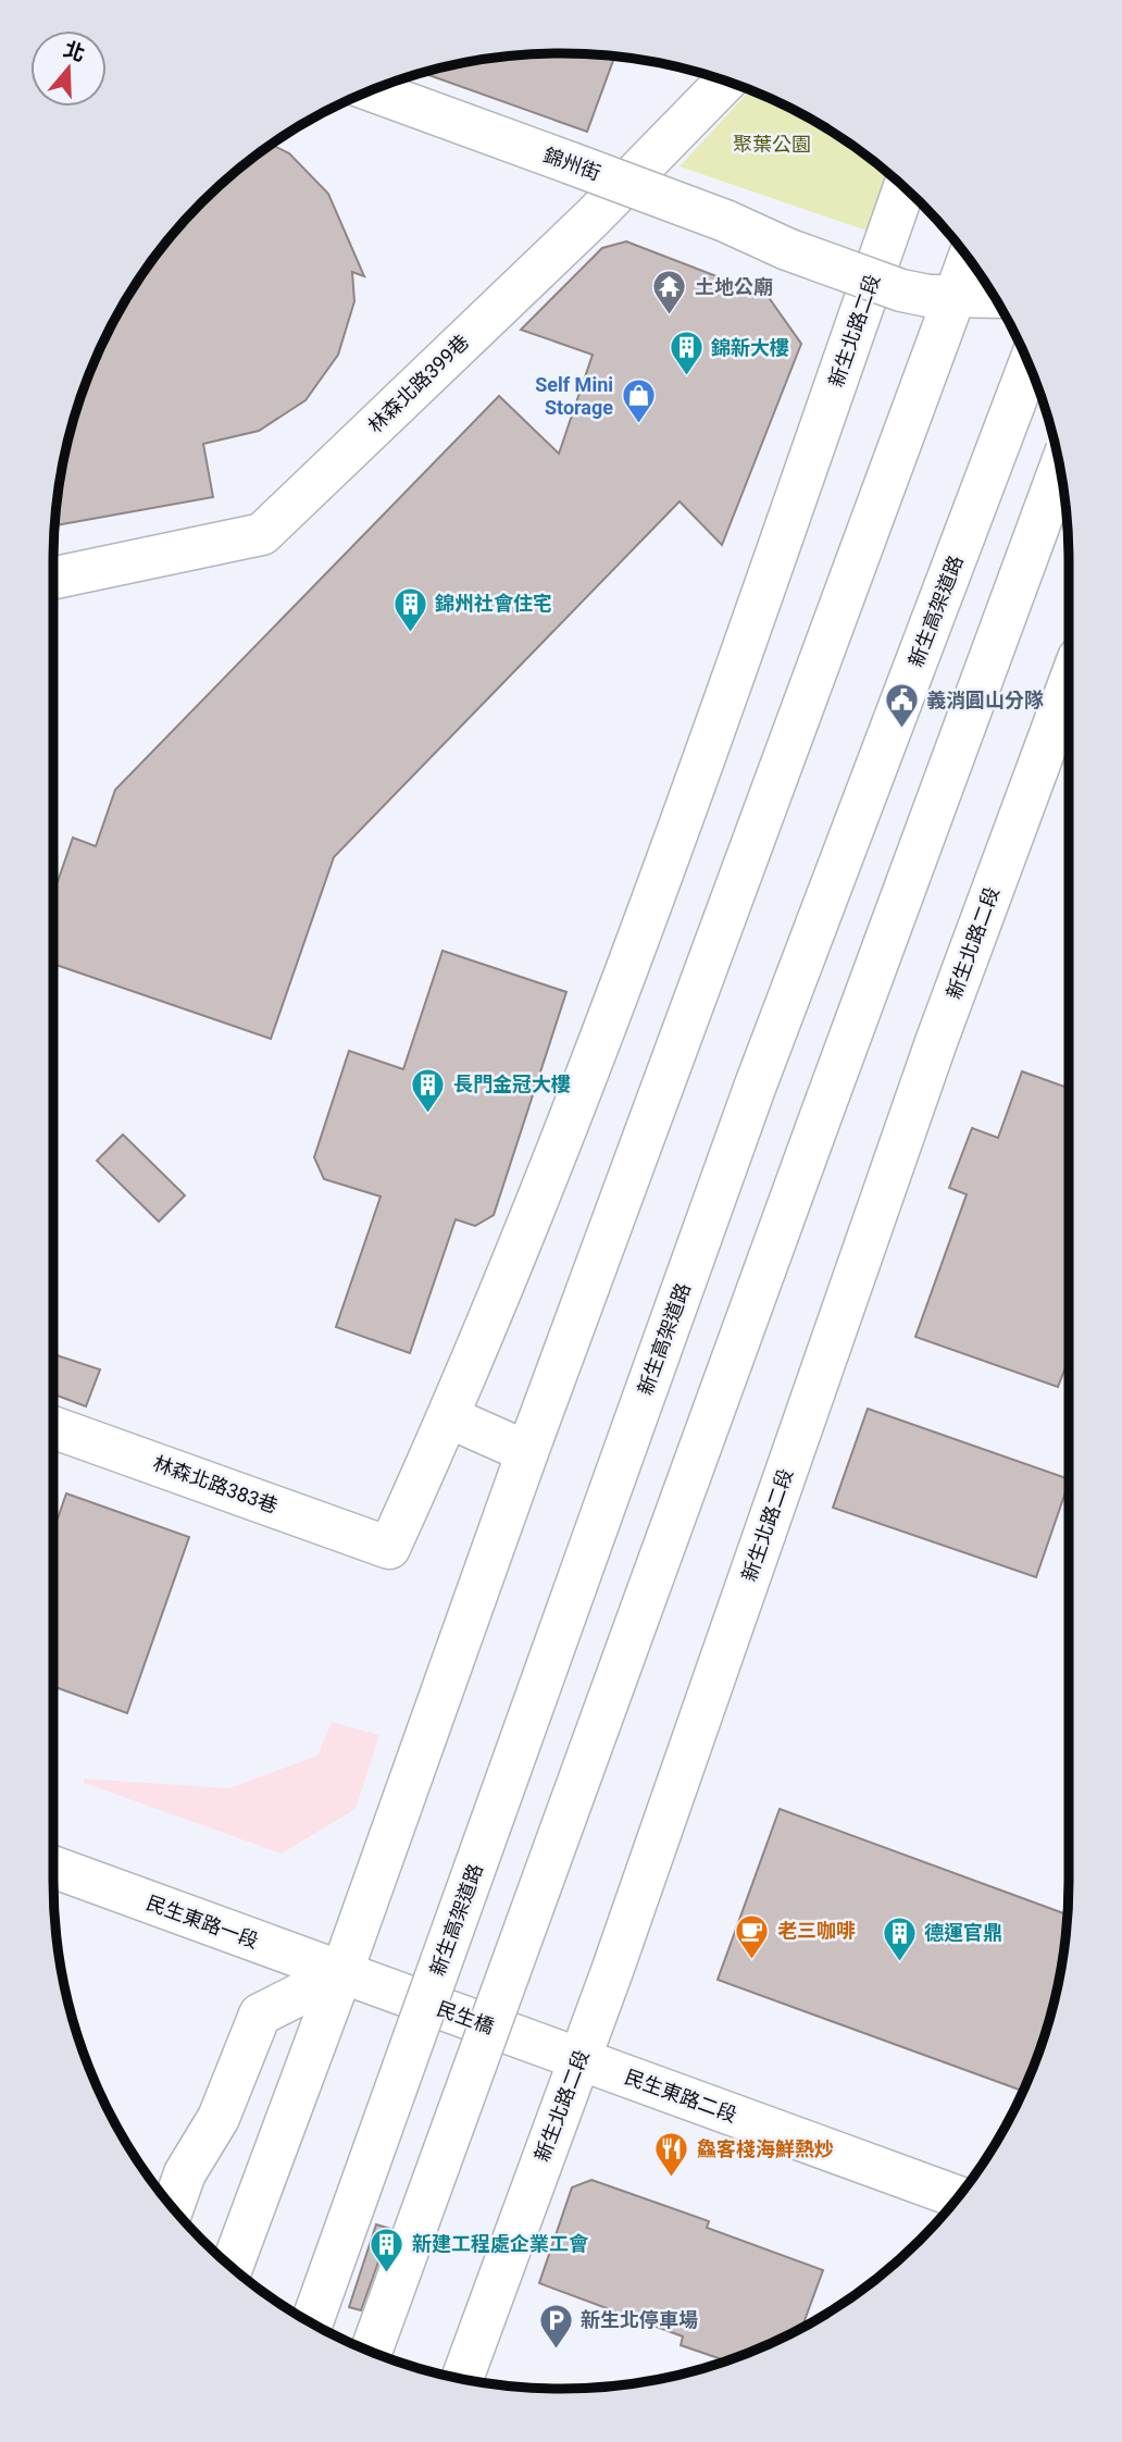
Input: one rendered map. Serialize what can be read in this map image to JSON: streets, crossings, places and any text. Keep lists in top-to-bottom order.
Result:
{
  "streets": {
    "main road": [
      "錦州街",
      "新生北路二段",
      "林森北路399巷",
      "新生高架道路",
      "林森北路383巷",
      "民生東路一段",
      "民生橋",
      "民生東路二段"
    ]
  },
  "crossings": [
    ["新生北路二段", "林森北路383巷"],
    ["新生北路二段", "民生橋"],
    ["新生北路二段", "民生東路二段"],
    ["民生東路一段", "民生橋"],
    ["民生橋", "民生東路二段"]
  ],
  "parks": ["聚葉公園"],
  "places": {
    "temple": ["土地公廟"],
    "building": [
      "錦新大樓",
      "錦州社會住宅",
      "長門金冠大樓",
      "德運官鼎",
      "新建工程處企業工會"
    ],
    "shop": ["Self Mini Storage"],
    "public building": ["義消圓山分隊"],
    "cafe": ["老三咖啡"],
    "restaurant": ["鱻客棧海鮮熱炒"],
    "parking": ["新生北停車場"]
  },
  "north": "top"
}
